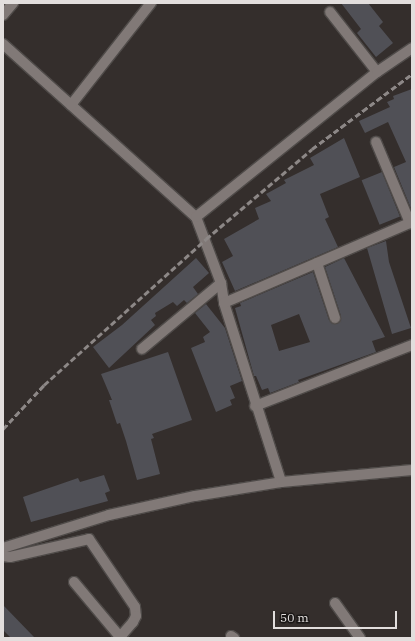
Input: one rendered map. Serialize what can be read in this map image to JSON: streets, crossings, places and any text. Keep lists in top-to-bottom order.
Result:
{
  "scale_bar": "50 m"
}
